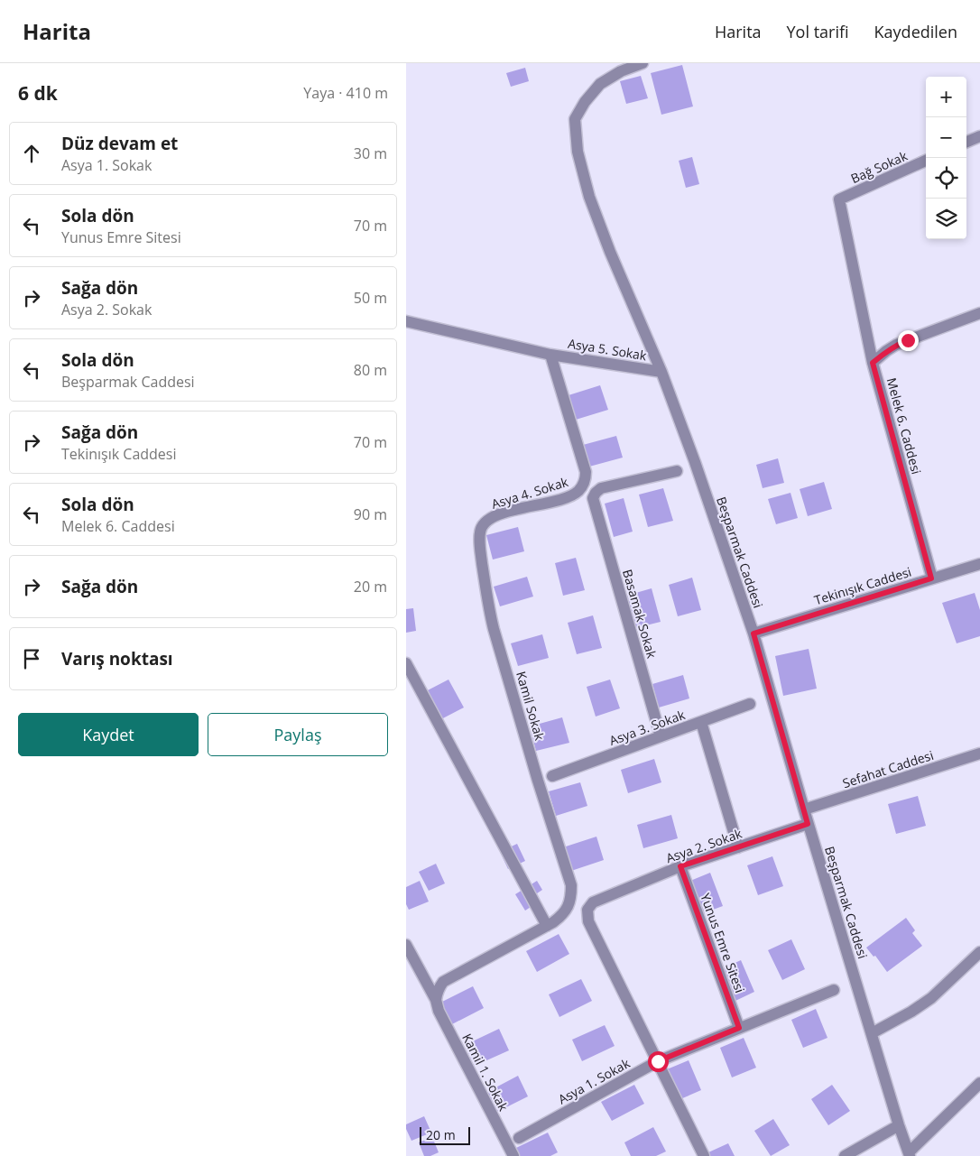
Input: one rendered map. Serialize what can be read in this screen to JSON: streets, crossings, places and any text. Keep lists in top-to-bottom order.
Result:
{
  "streets": {
    "street": [
      "Bağ Sokak",
      "Asya 5. Sokak",
      "Melek 6. Caddesi",
      "Asya 4. Sokak",
      "Beşparmak Caddesi",
      "Tekinışık Caddesi",
      "Basamak Sokak",
      "Kamil Sokak",
      "Asya 3. Sokak",
      "Sefahat Caddesi",
      "Asya 2. Sokak",
      "Yunus Emre Sitesi",
      "Kamil 1. Sokak",
      "Asya 1. Sokak"
    ]
  },
  "crossings": [
    ["Bağ Sokak", "Melek 6. Caddesi"],
    ["Asya 5. Sokak", "Asya 4. Sokak"],
    ["Asya 5. Sokak", "Beşparmak Caddesi"],
    ["Melek 6. Caddesi", "Tekinışık Caddesi"],
    ["Asya 4. Sokak", "Kamil Sokak"],
    ["Beşparmak Caddesi", "Tekinışık Caddesi"],
    ["Beşparmak Caddesi", "Sefahat Caddesi"],
    ["Beşparmak Caddesi", "Asya 2. Sokak"],
    ["Basamak Sokak", "Asya 3. Sokak"],
    ["Asya 2. Sokak", "Yunus Emre Sitesi"],
    ["Asya 2. Sokak", "Asya 1. Sokak"],
    ["Yunus Emre Sitesi", "Asya 1. Sokak"]
  ],
  "scale_bar": "20 m",
  "page": {
    "header": "Harita",
    "nav": ["Harita", "Yol tarifi", "Kaydedilen"],
    "heading": ["6 dk", "Yaya · 410 m"],
    "map_buttons": ["+", "−"],
    "list": [
      ["Düz devam et", "Asya 1. Sokak", "30 m"],
      ["Sola dön", "Yunus Emre Sitesi", "70 m"],
      ["Sağa dön", "Asya 2. Sokak", "50 m"],
      ["Sola dön", "Beşparmak Caddesi", "80 m"],
      ["Sağa dön", "Tekinışık Caddesi", "70 m"],
      ["Sola dön", "Melek 6. Caddesi", "90 m"],
      ["Sağa dön", "20 m"],
      "Varış noktası"
    ],
    "buttons": ["Kaydet", "Paylaş"],
    "scale": "20 m"
  }
}
